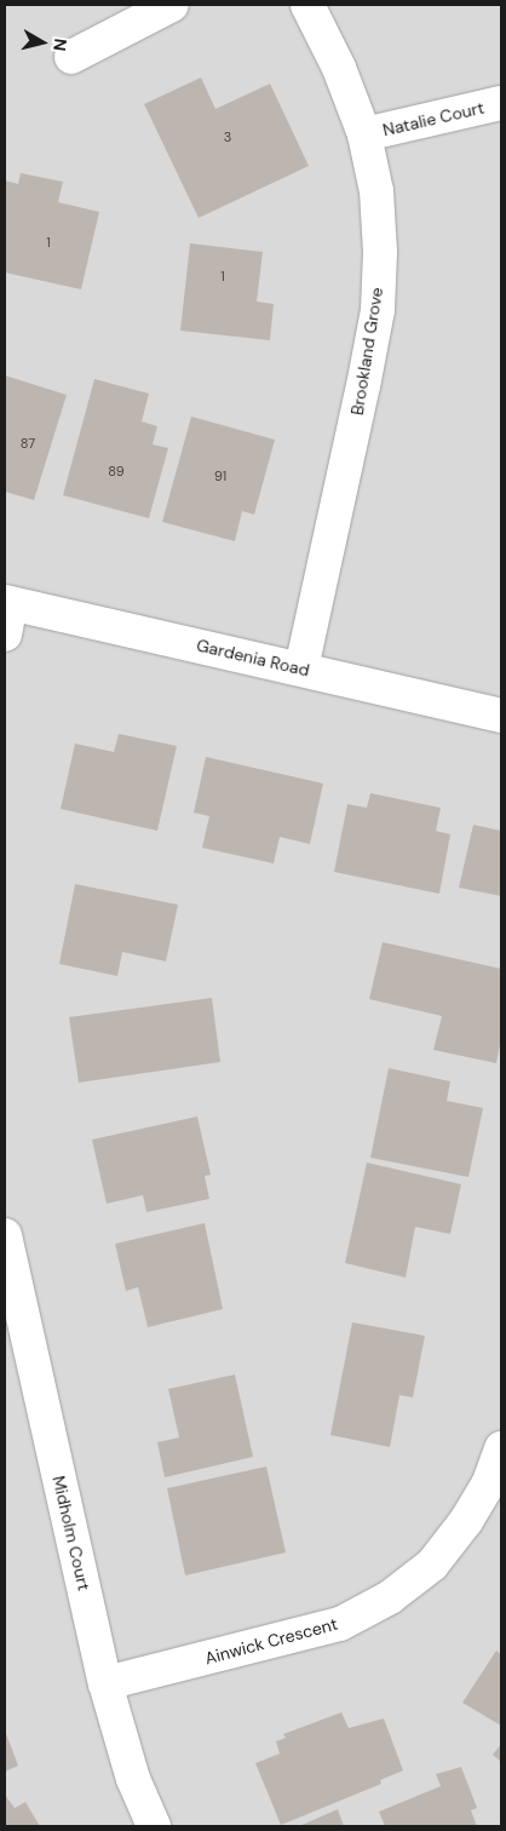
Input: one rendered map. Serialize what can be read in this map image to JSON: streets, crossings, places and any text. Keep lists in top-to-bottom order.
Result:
{
  "streets": {
    "street": [
      "Natalie Court",
      "Brookland Grove",
      "Gardenia Road",
      "Midholm Court",
      "Ainwick Crescent"
    ]
  },
  "crossings": [
    ["Natalie Court", "Brookland Grove"],
    ["Brookland Grove", "Gardenia Road"],
    ["Midholm Court", "Ainwick Crescent"]
  ],
  "house_numbers": [
    "3",
    "1",
    "1",
    "87",
    "89",
    "91"
  ],
  "north": "right"
}
